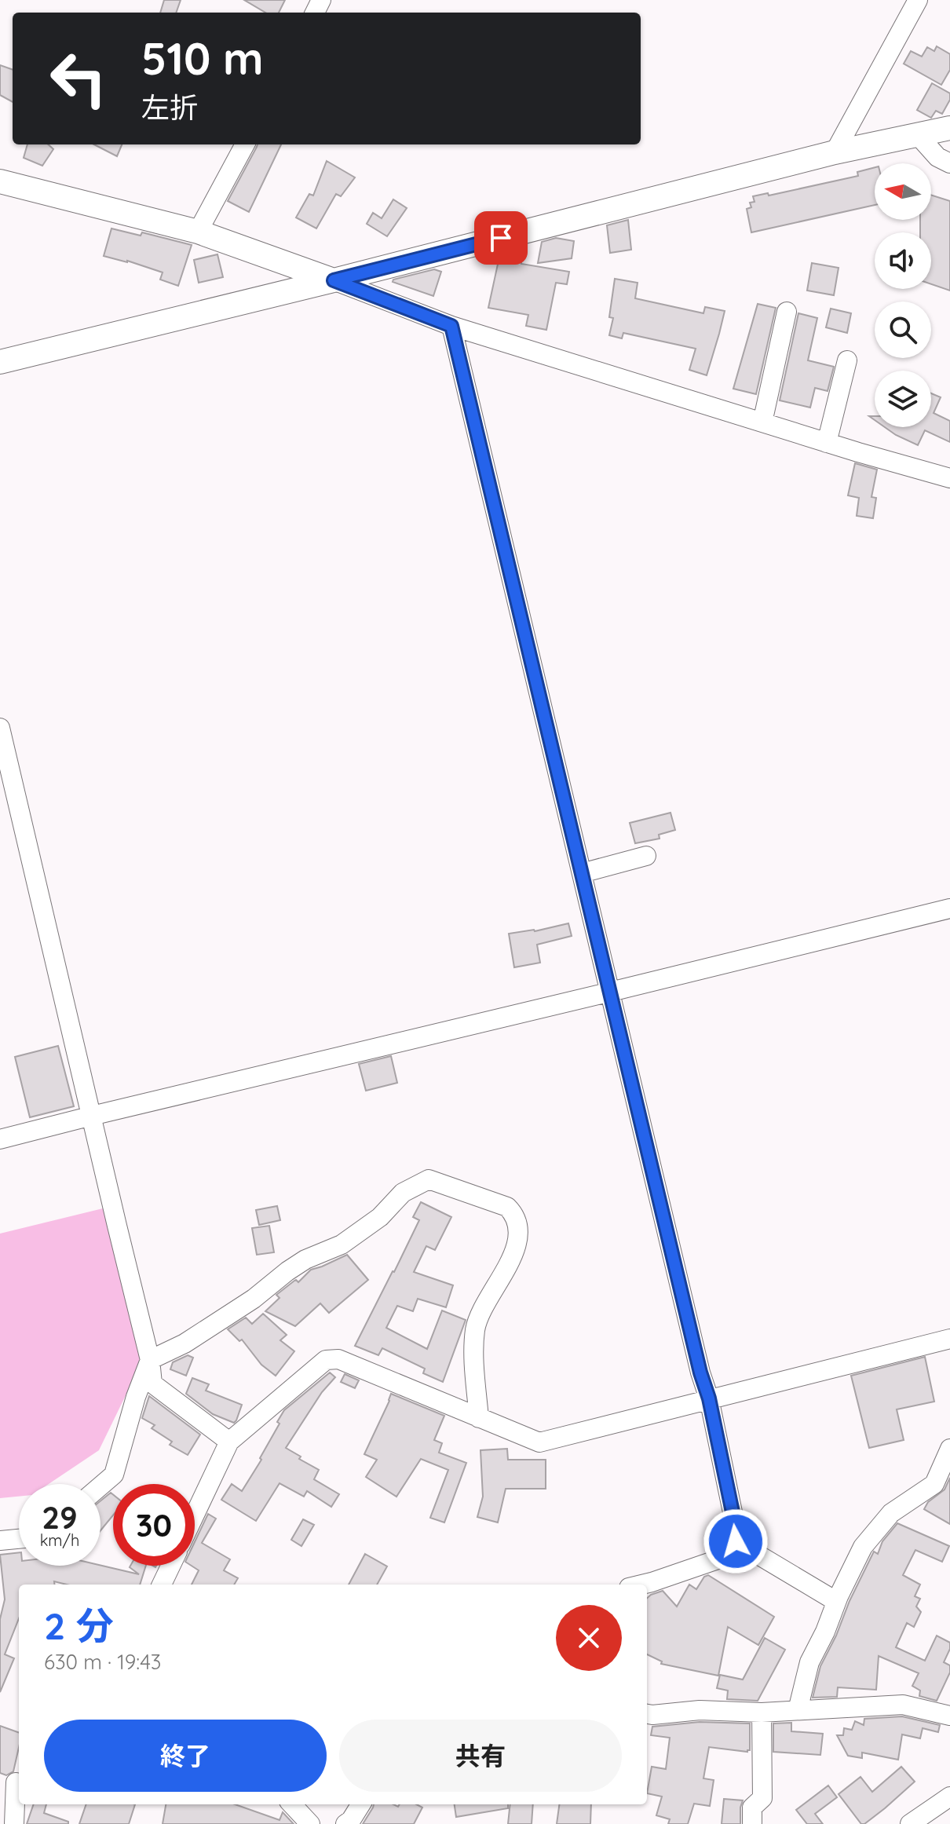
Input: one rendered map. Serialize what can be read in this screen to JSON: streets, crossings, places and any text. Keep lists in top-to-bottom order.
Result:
{
  "north": "left",
  "page": {
    "turn": ["510 m", "左折"],
    "speed": "29 km/h",
    "limit": "30",
    "heading": ["2 分", "630 m · 19:43"],
    "buttons": ["終了", "共有"]
  }
}
